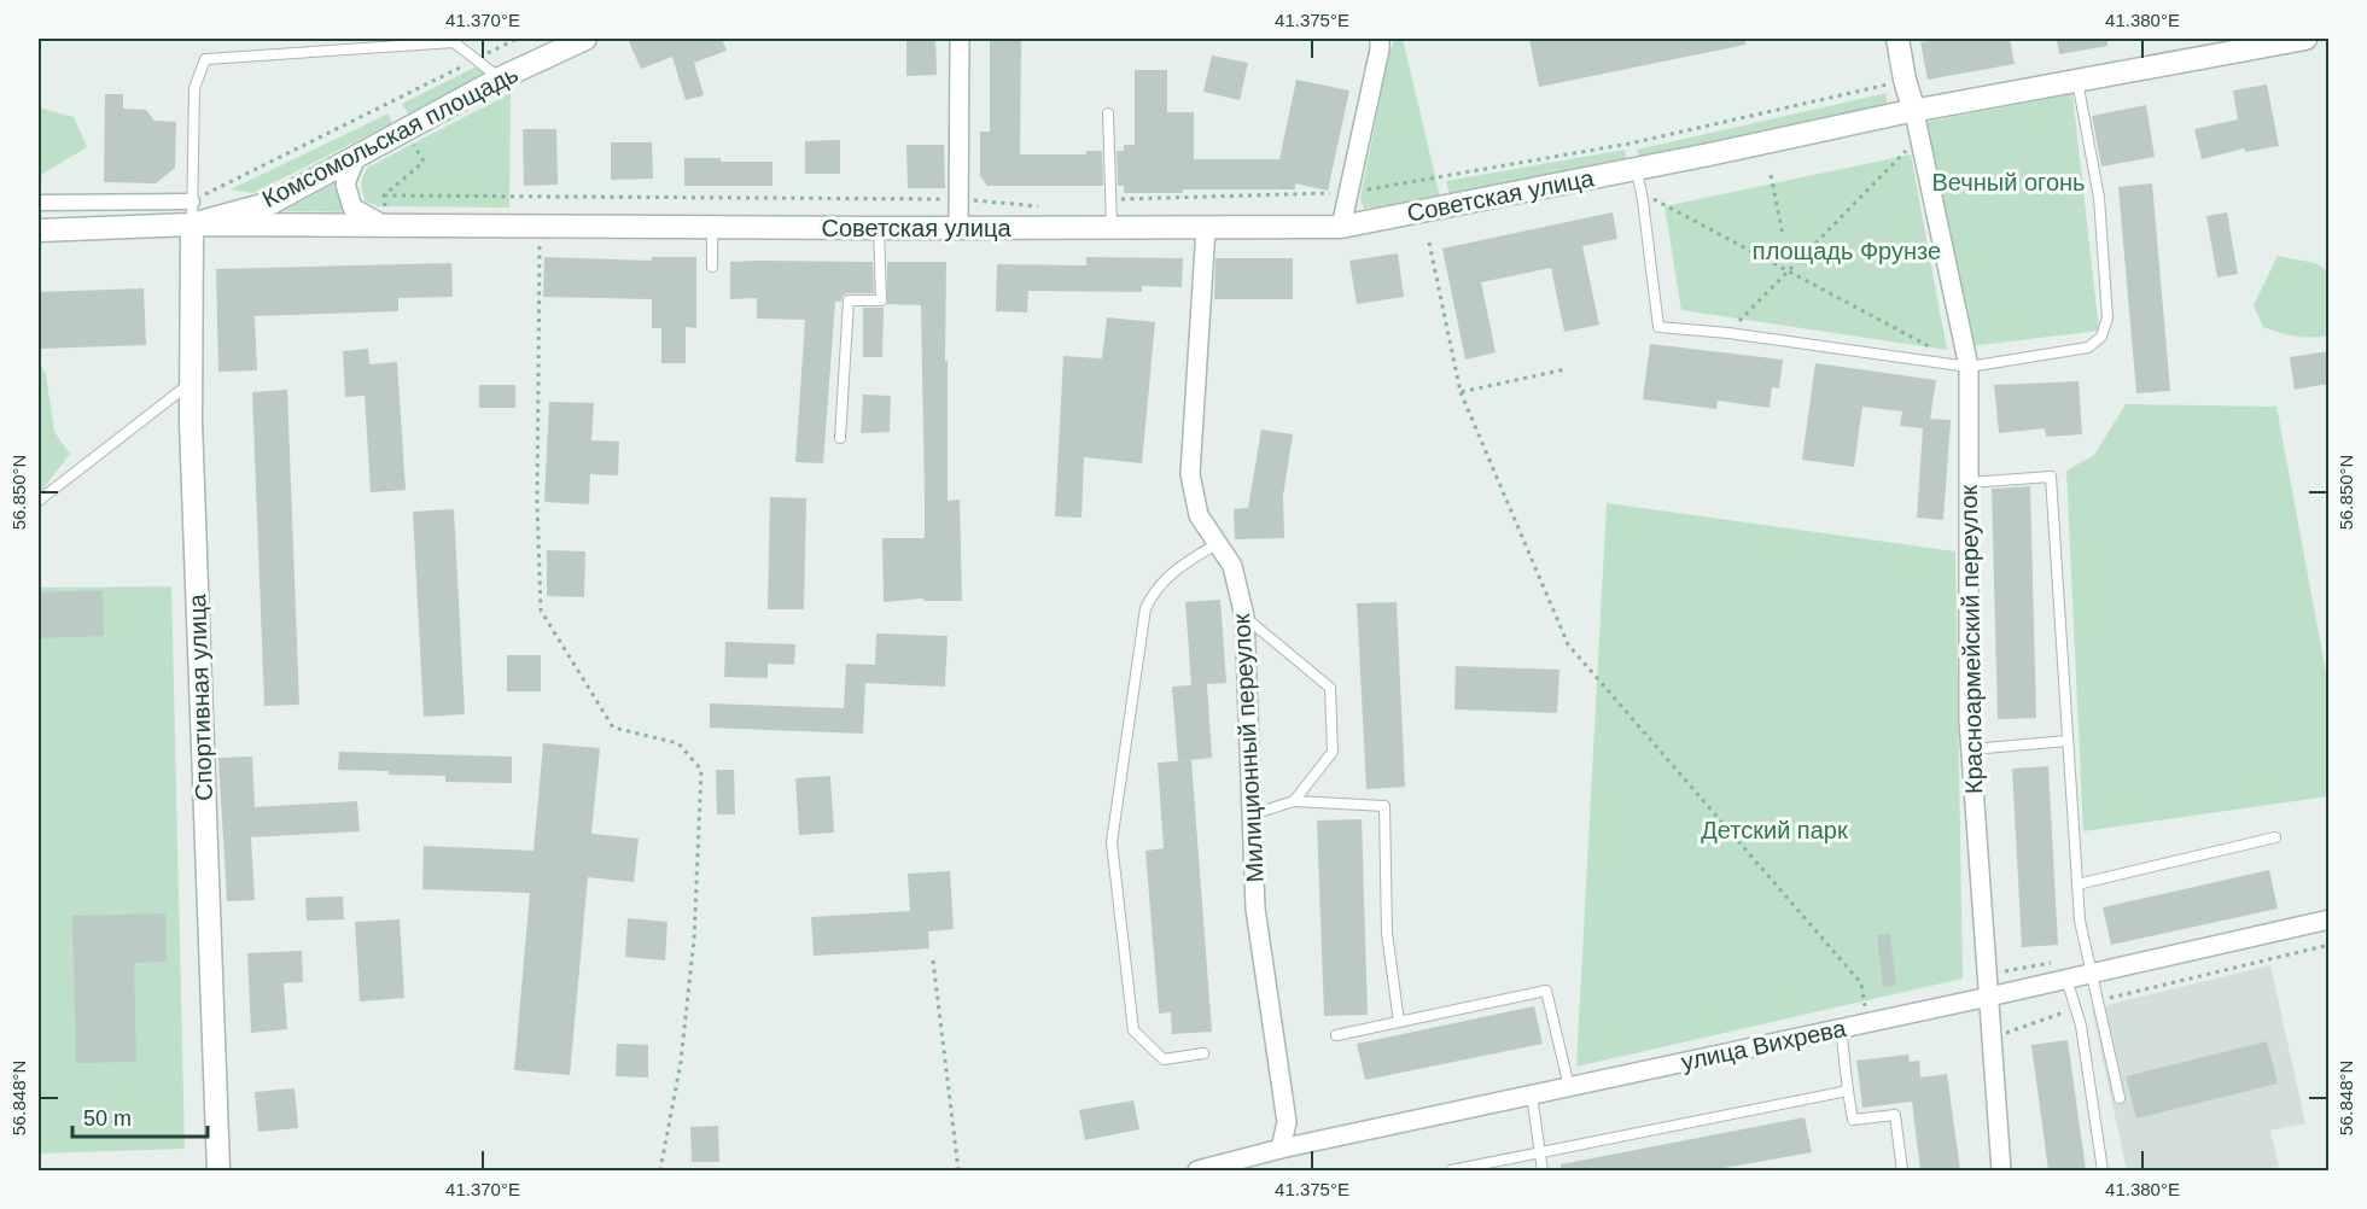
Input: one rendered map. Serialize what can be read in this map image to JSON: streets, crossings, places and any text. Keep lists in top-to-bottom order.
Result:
{
  "streets": {
    "street": [
      "Комсомольская площадь",
      "Советская улица",
      "Красноармейский переулок",
      "Спортивная улица",
      "Милиционный переулок",
      "улица Вихрева"
    ]
  },
  "crossings": [
    ["Комсомольская площадь", "Советская улица"],
    ["Комсомольская площадь", "Спортивная улица"],
    ["Советская улица", "Спортивная улица"],
    ["Советская улица", "Милиционный переулок"],
    ["Красноармейский переулок", "улица Вихрева"],
    ["Милиционный переулок", "улица Вихрева"]
  ],
  "parks": ["Вечный огонь", "площадь Фрунзе", "Детский парк"],
  "scale_bar": "50 m",
  "coordinates": [
    "41.370°E",
    "41.375°E",
    "41.380°E",
    "56.850°N",
    "56.848°N"
  ]
}
